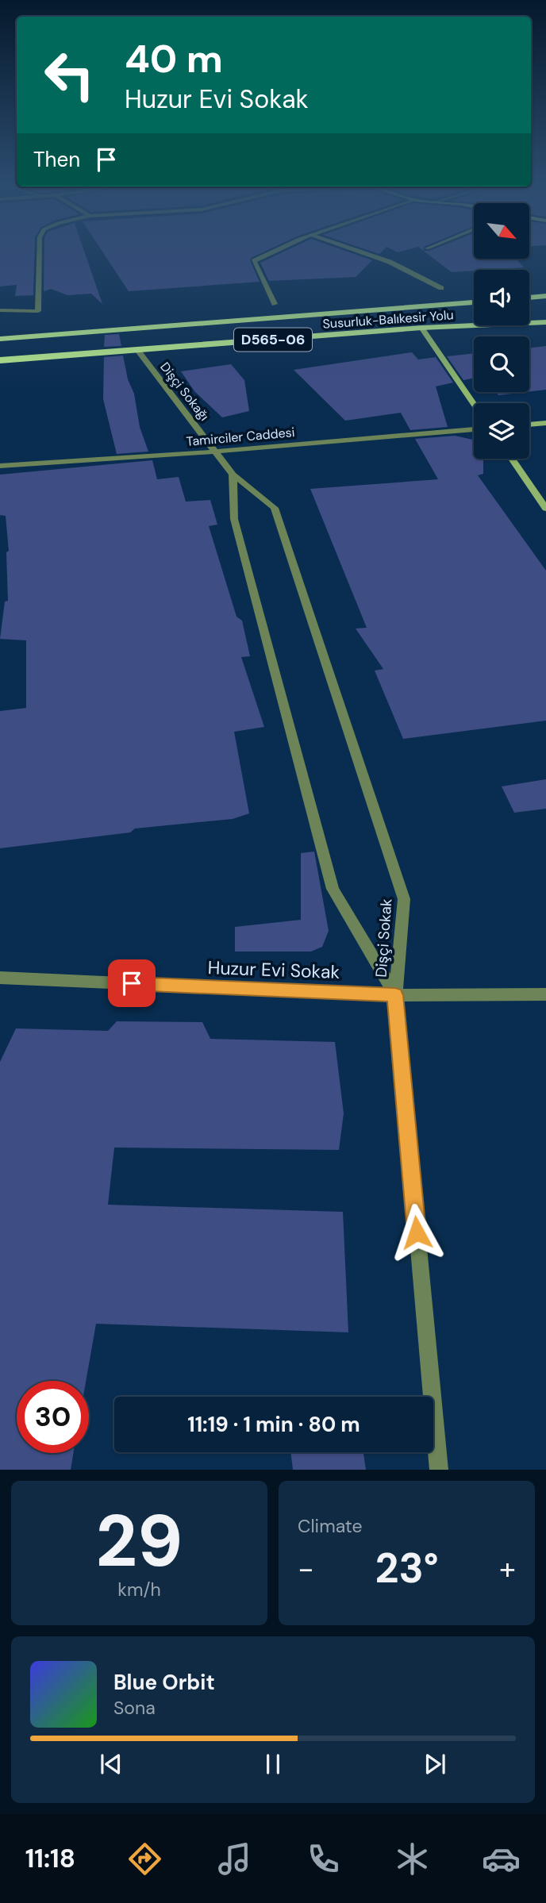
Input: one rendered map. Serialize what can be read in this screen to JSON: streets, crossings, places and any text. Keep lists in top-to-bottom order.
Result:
{
  "streets": {
    "highway": ["Susurluk-Balıkesir Yolu", "D565-06"],
    "street": [
      "Dişçi Sokağı",
      "Tamirciler Caddesi",
      "Dişçi Sokak",
      "Huzur Evi Sokak"
    ]
  },
  "crossings": [
    ["Susurluk-Balıkesir Yolu", "Dişçi Sokağı"],
    ["Dişçi Sokağı", "Tamirciler Caddesi"],
    ["Dişçi Sokağı", "Dişçi Sokak"],
    ["Dişçi Sokak", "Huzur Evi Sokak"]
  ],
  "north": "bottom right",
  "page": {
    "turn": ["40 m", "Huzur Evi Sokak"],
    "then": "Then",
    "limit": "30",
    "trip": "11:19 · 1 min · 80 m",
    "tile": [
      ["29", "km/h"],
      "Climate"
    ],
    "heat": ["−", "23°", "+"],
    "song": ["Blue Orbit", "Sona"],
    "tabs": "11:18"
  }
}
